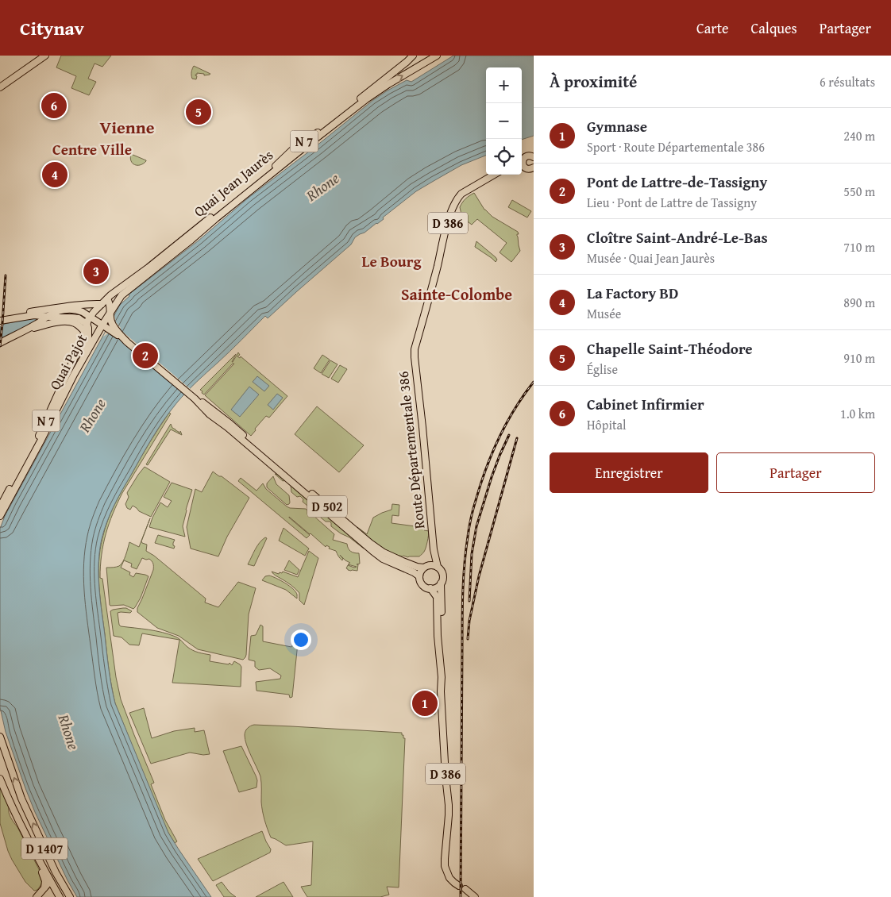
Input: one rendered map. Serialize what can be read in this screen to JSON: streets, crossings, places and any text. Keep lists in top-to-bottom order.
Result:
{
  "streets": {
    "main road": [
      "N 7",
      "Quai Jean Jaurès",
      "D 386",
      "Quai Pajot",
      "Route Départementale 386",
      "D 502",
      "D 1407"
    ]
  },
  "crossings": [
    ["N 7", "Quai Jean Jaurès"],
    ["N 7", "Quai Pajot"],
    ["N 7", "D 502"],
    ["Quai Jean Jaurès", "Quai Pajot"],
    ["Quai Jean Jaurès", "D 502"],
    ["D 386", "Route Départementale 386"],
    ["D 386", "D 502"],
    ["Quai Pajot", "D 502"],
    ["Route Départementale 386", "D 502"]
  ],
  "districts": [
    "Vienne",
    "Centre Ville",
    "Le Bourg",
    "Sainte-Colombe"
  ],
  "water": ["Rhone"],
  "page": {
    "header": "Citynav",
    "nav": ["Carte", "Calques", "Partager"],
    "heading": ["À proximité", "6 résultats"],
    "map_buttons": ["+", "−"],
    "pins": [
      "6",
      "5",
      "4",
      "3",
      "2",
      "1"
    ],
    "list": [
      {
        "mark": "1",
        "name": "Gymnase",
        "note": "Sport · Route Départementale 386",
        "value": "240 m"
      },
      {
        "mark": "2",
        "name": "Pont de Lattre-de-Tassigny",
        "note": "Lieu · Pont de Lattre de Tassigny",
        "value": "550 m"
      },
      {
        "mark": "3",
        "name": "Cloître Saint-André-Le-Bas",
        "note": "Musée · Quai Jean Jaurès",
        "value": "710 m"
      },
      {
        "mark": "4",
        "name": "La Factory BD",
        "note": "Musée",
        "value": "890 m"
      },
      {
        "mark": "5",
        "name": "Chapelle Saint-Théodore",
        "note": "Église",
        "value": "910 m"
      },
      {
        "mark": "6",
        "name": "Cabinet Infirmier",
        "note": "Hôpital",
        "value": "1.0 km"
      }
    ],
    "buttons": ["Enregistrer", "Partager"]
  }
}
